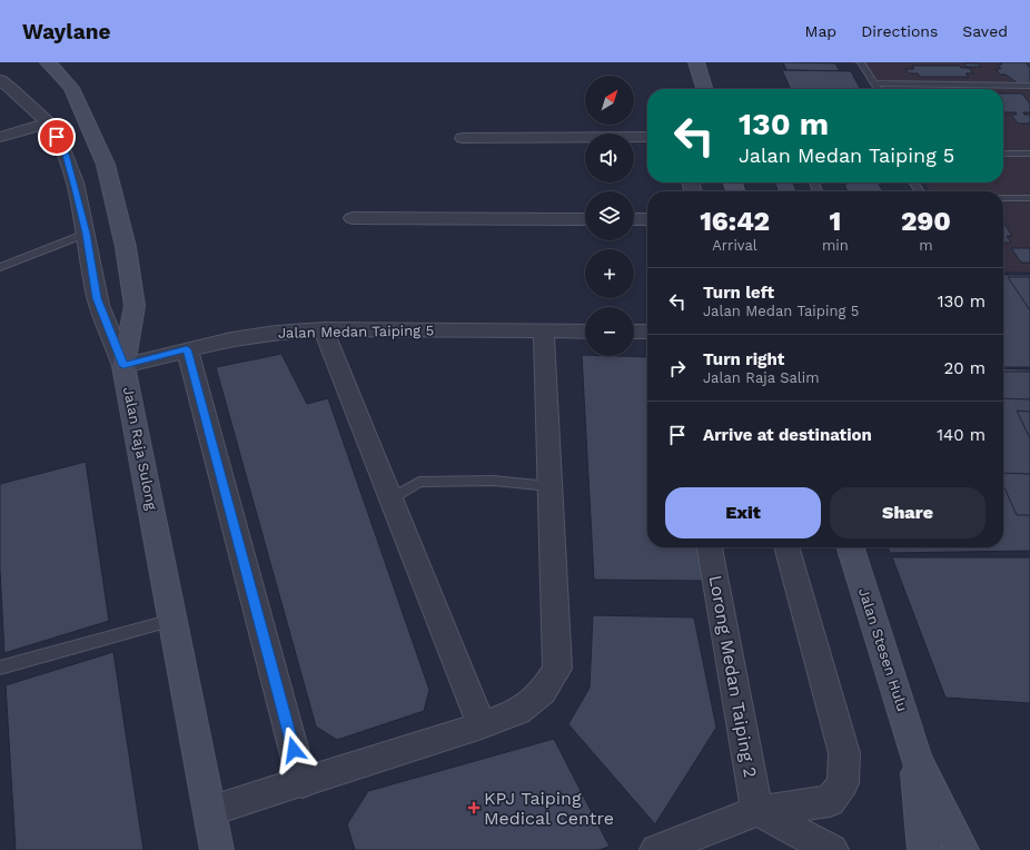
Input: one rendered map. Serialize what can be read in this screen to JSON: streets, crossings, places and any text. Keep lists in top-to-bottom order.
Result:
{
  "streets": {
    "street": [
      "Jalan Medan Taiping 5",
      "Jalan Raja Sulong",
      "Jalan Stesen Hulu",
      "Lorong Medan Taiping 2"
    ]
  },
  "crossings": [
    ["Jalan Medan Taiping 5", "Jalan Raja Sulong"]
  ],
  "places": {
    "health": ["KPJ Taiping Medical Centre"]
  },
  "north": "top right",
  "page": {
    "header": "Waylane",
    "nav": ["Map", "Directions", "Saved"],
    "map_buttons": ["+", "−"],
    "turn": ["130 m", "Jalan Medan Taiping 5"],
    "eta": [
      "16:42",
      "Arrival",
      "1",
      "min",
      "290",
      "m"
    ],
    "list": [
      {
        "name": "Turn left",
        "note": "Jalan Medan Taiping 5",
        "value": "130 m"
      },
      {
        "name": "Turn right",
        "note": "Jalan Raja Salim",
        "value": "20 m"
      },
      {
        "name": "Arrive at destination",
        "value": "140 m"
      }
    ],
    "buttons": ["Exit", "Share"]
  }
}
